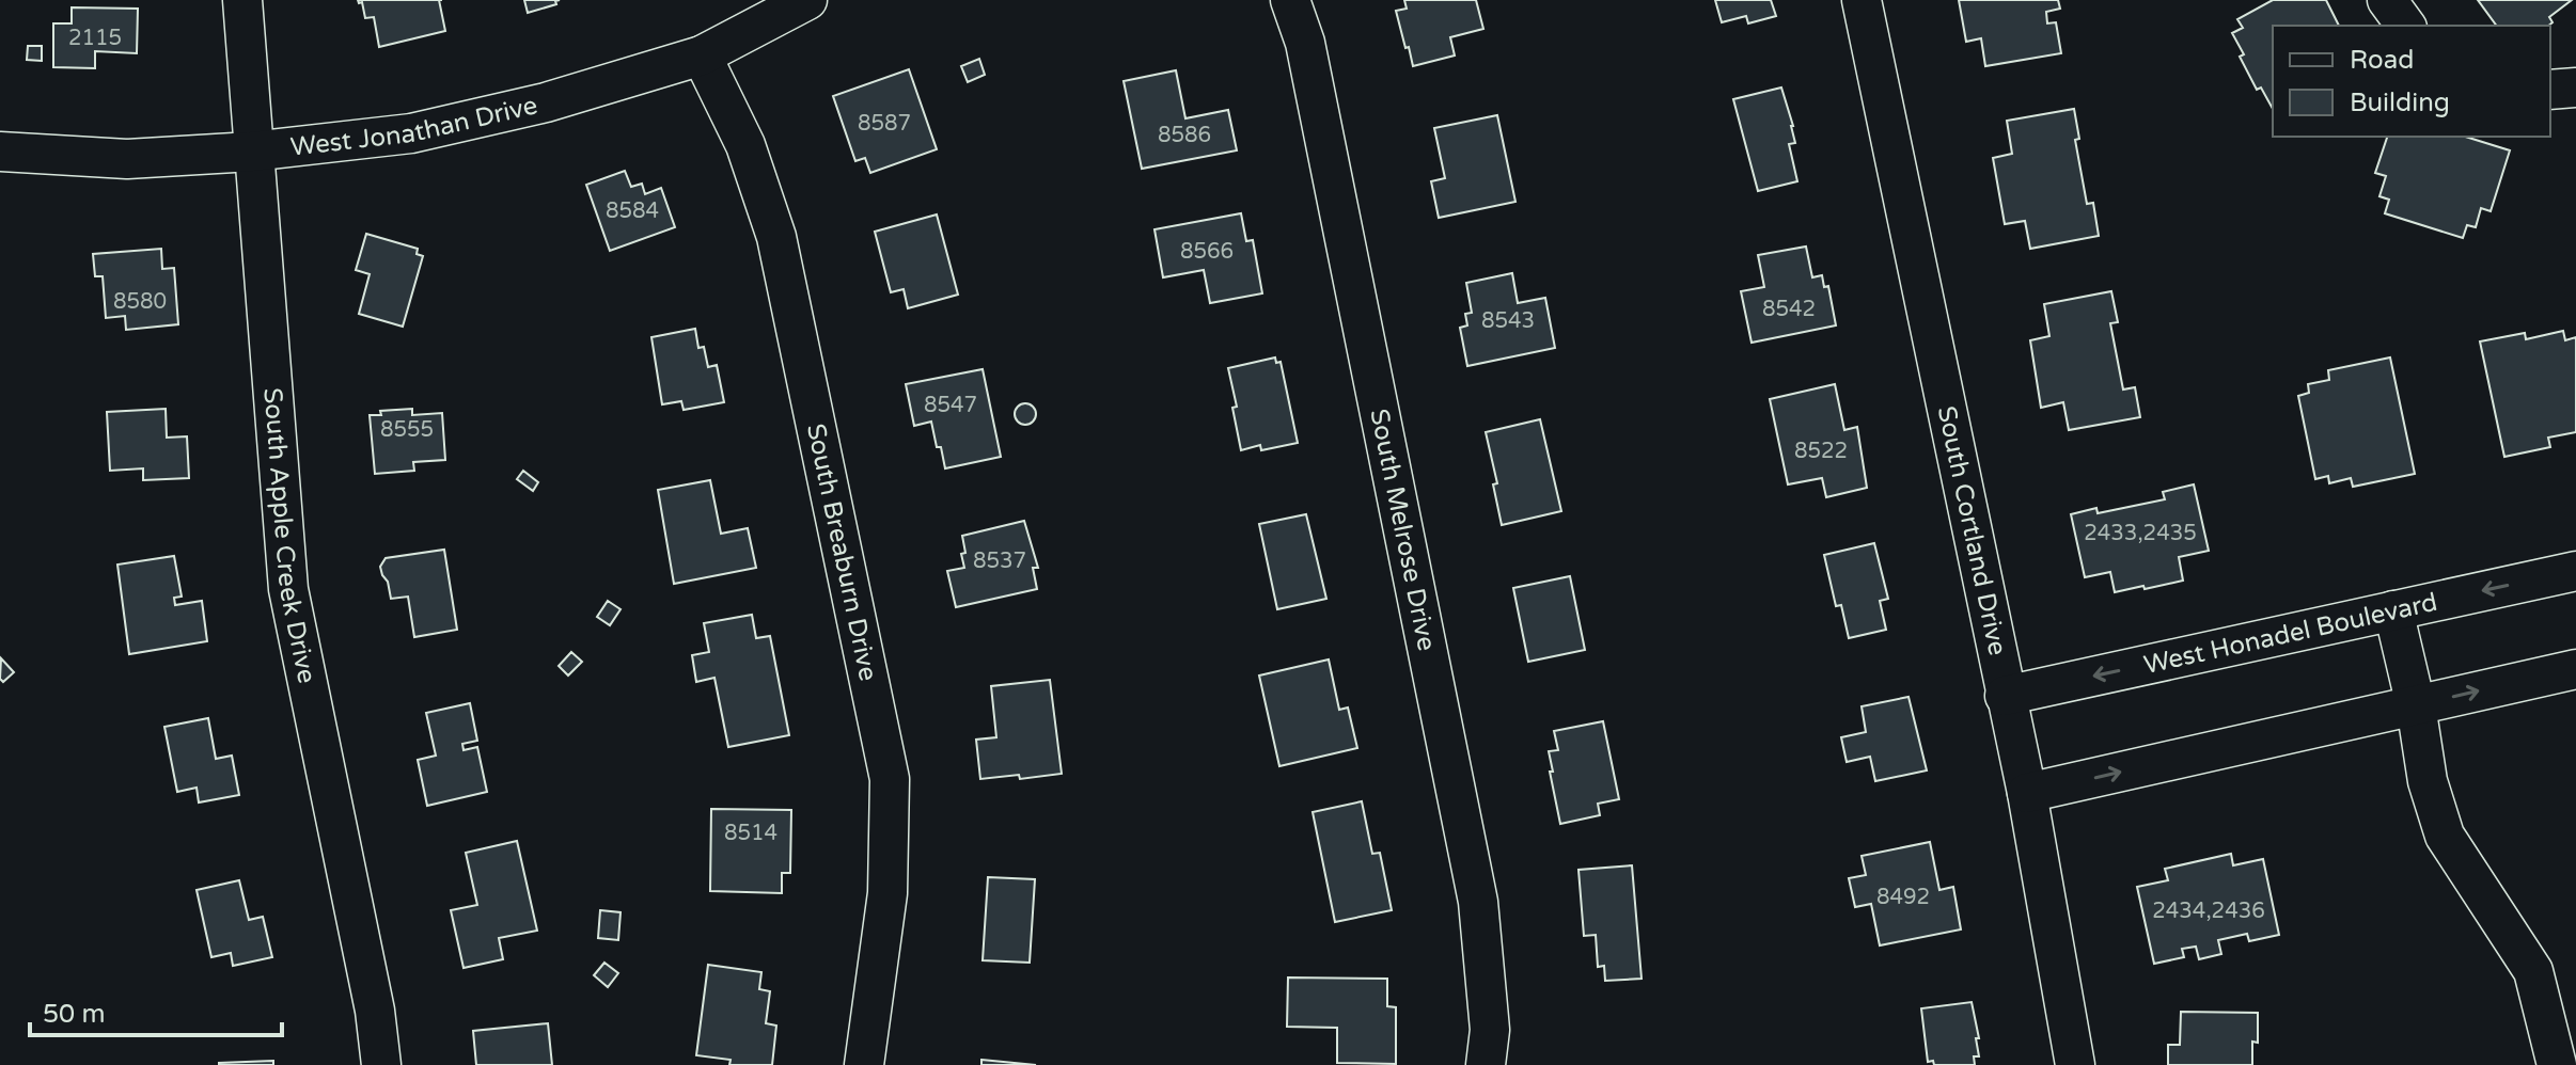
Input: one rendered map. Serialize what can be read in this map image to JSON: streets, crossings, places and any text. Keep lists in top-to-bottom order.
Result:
{
  "streets": {
    "street": [
      "West Jonathan Drive",
      "South Melrose Drive",
      "South Cortland Drive",
      "South Apple Creek Drive",
      "South Breaburn Drive",
      "West Honadel Boulevard"
    ]
  },
  "crossings": [
    ["West Jonathan Drive", "South Apple Creek Drive"],
    ["West Jonathan Drive", "South Breaburn Drive"],
    ["South Cortland Drive", "West Honadel Boulevard"]
  ],
  "house_numbers": [
    "2115",
    "8587",
    "8586",
    "8584",
    "8566",
    "8580",
    "8542",
    "8543",
    "8547",
    "8555",
    "8522",
    "2433,2435",
    "8537",
    "8514",
    "8492",
    "2434,2436"
  ],
  "legend": ["Road", "Building"],
  "scale_bar": "50 m"
}
